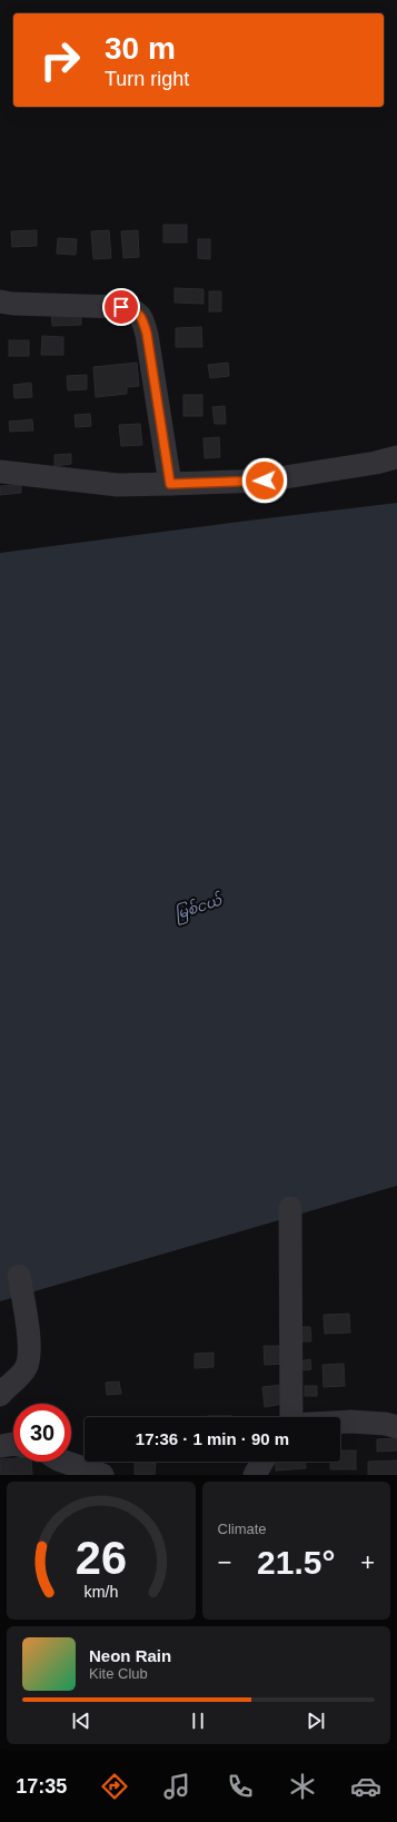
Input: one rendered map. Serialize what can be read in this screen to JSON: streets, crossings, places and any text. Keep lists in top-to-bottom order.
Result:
{
  "water": ["မြစ်ငယ်"],
  "page": {
    "turn": ["30 m", "Turn right"],
    "limit": "30",
    "trip": "17:36 · 1 min · 90 m",
    "tile": "Climate",
    "heat": ["−", "21.5°", "+"],
    "song": ["Neon Rain", "Kite Club"],
    "tabs": "17:35",
    "gauge": ["26", "km/h"]
  }
}
